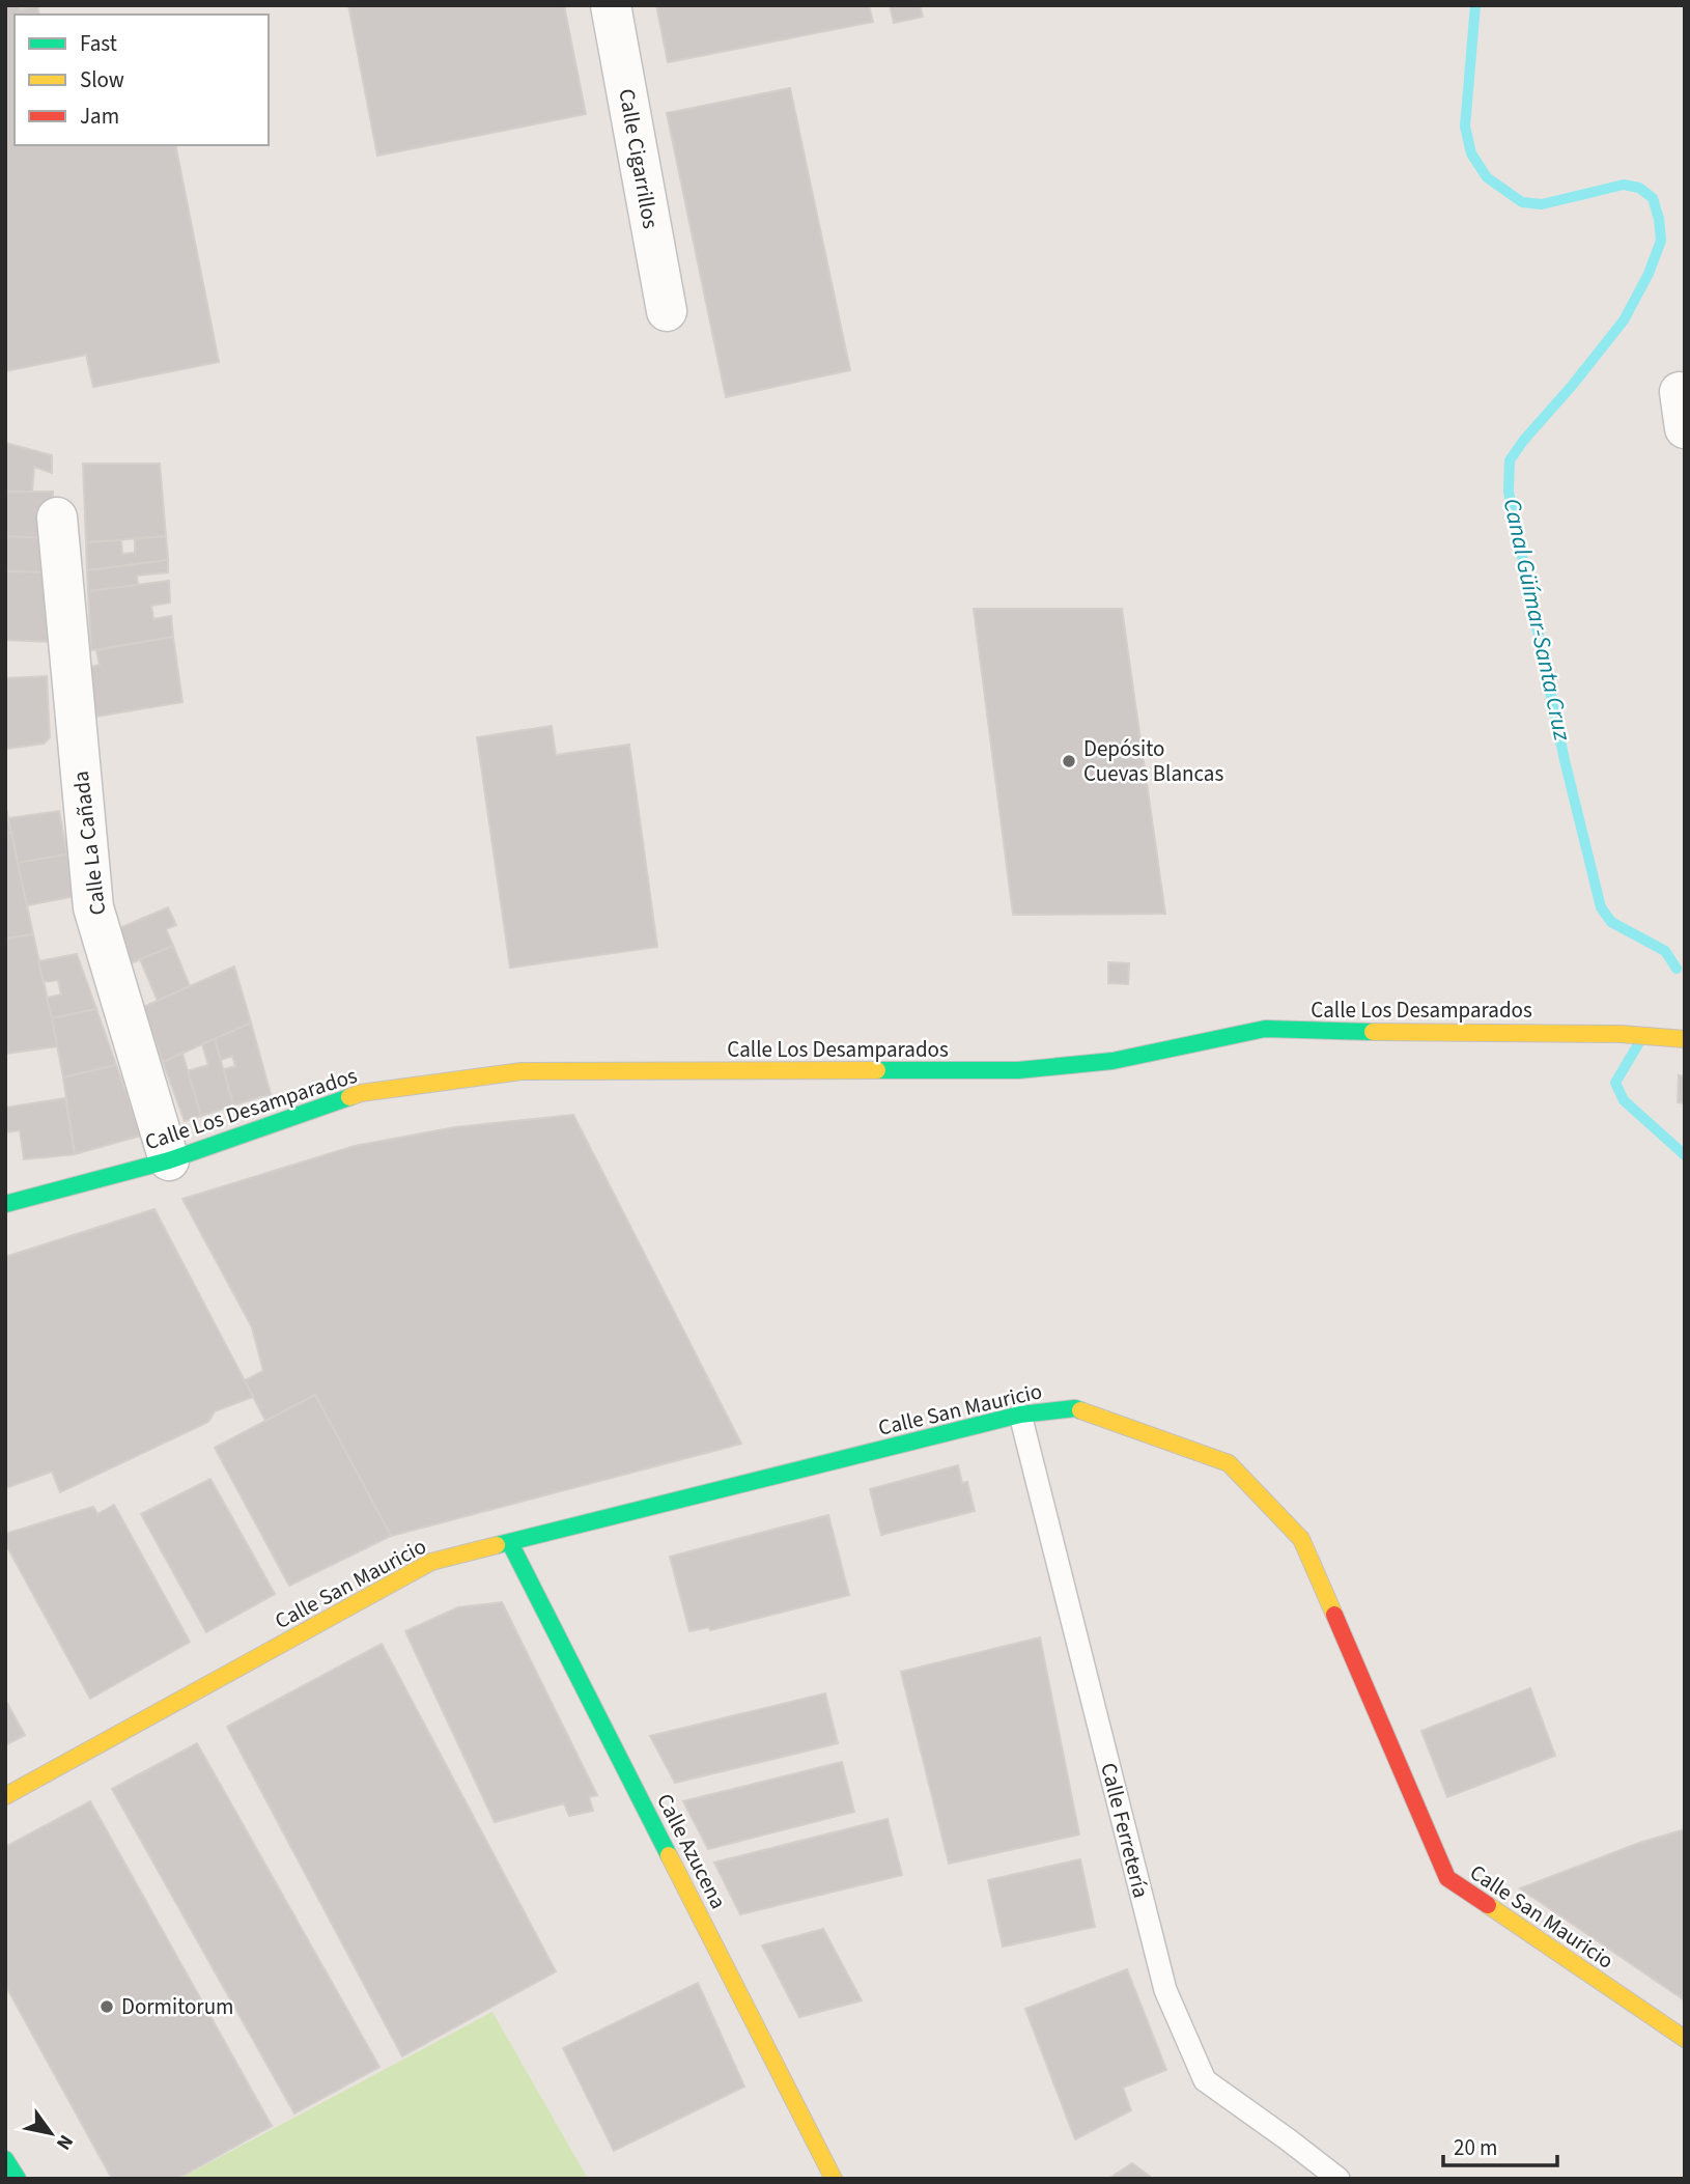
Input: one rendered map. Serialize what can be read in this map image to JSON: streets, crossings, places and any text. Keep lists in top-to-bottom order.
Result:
{
  "streets": {
    "street": [
      "Calle Cigarrillos",
      "Calle La Cañada",
      "Calle Los Desamparados",
      "Calle San Mauricio",
      "Calle Azucena"
    ],
    "lane": ["Calle Ferretería"]
  },
  "crossings": [
    ["Calle La Cañada", "Calle Los Desamparados"],
    ["Calle San Mauricio", "Calle Ferretería"],
    ["Calle San Mauricio", "Calle Azucena"]
  ],
  "water": ["Canal Güímar-Santa Cruz"],
  "places": ["Depósito Cuevas Blancas", "Dormitorum"],
  "legend": ["Fast", "Slow", "Jam"],
  "scale_bar": "20 m",
  "north": "bottom right"
}
